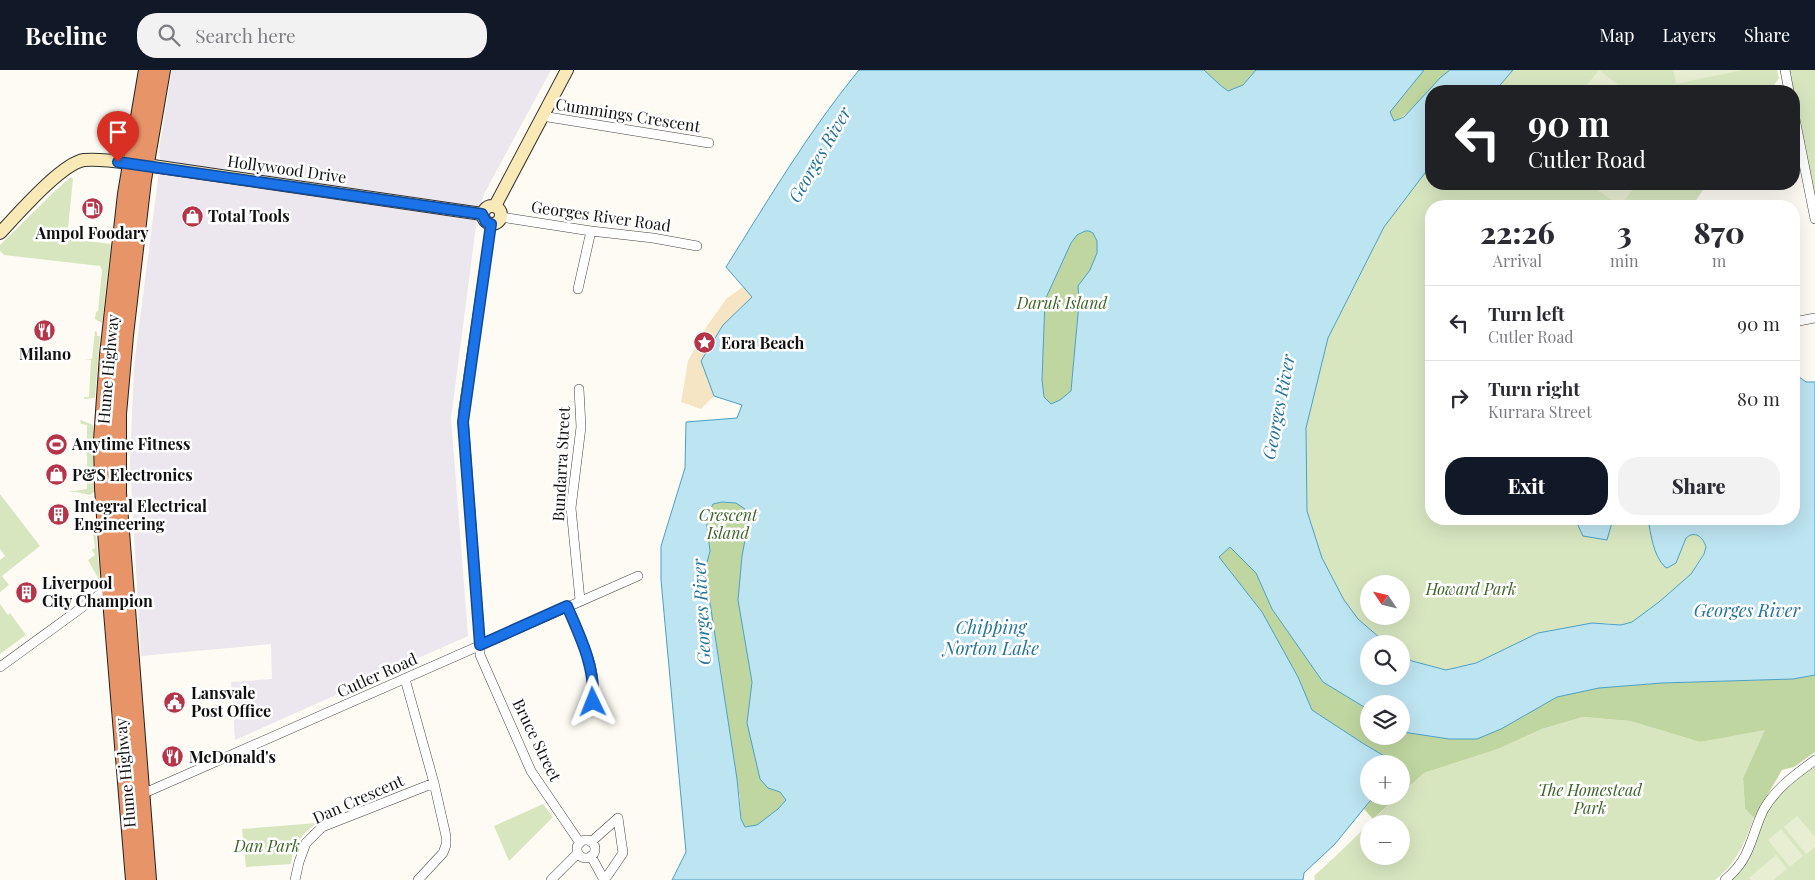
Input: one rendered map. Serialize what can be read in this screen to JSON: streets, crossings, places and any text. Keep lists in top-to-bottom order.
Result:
{
  "streets": {
    "highway": ["Hume Highway"],
    "street": [
      "Cummings Crescent",
      "Hollywood Drive",
      "Georges River Road",
      "Bundarra Street",
      "Cutler Road",
      "Bruce Street",
      "Dan Crescent"
    ]
  },
  "crossings": [
    ["Hollywood Drive", "Georges River Road"],
    ["Hollywood Drive", "Hume Highway"],
    ["Hollywood Drive", "Bruce Street"],
    ["Georges River Road", "Bruce Street"],
    ["Hume Highway", "Cutler Road"],
    ["Bundarra Street", "Cutler Road"],
    ["Cutler Road", "Bruce Street"]
  ],
  "water": ["Georges River", "Chipping Norton Lake"],
  "parks": [
    "Daruk Island",
    "Crescent Island",
    "Howard Park",
    "The Homestead Park",
    "Dan Park"
  ],
  "places": {
    "fuel station": ["Ampol Foodary"],
    "shop": ["Total Tools", "P&S Electronics"],
    "restaurant": ["Milano", "McDonald's"],
    "place": ["Eora Beach"],
    "sports": ["Anytime Fitness"],
    "building": ["Integral Electrical Engineering", "Liverpool City Champion"],
    "public building": ["Lansvale Post Office"]
  },
  "north": "top left",
  "page": {
    "header": "Beeline",
    "search": "Search here",
    "nav": ["Map", "Layers", "Share"],
    "turn": ["90 m", "Cutler Road"],
    "eta": [
      "22:26",
      "Arrival",
      "3",
      "min",
      "870",
      "m"
    ],
    "list": [
      {
        "name": "Turn left",
        "note": "Cutler Road",
        "value": "90 m"
      },
      {
        "name": "Turn right",
        "note": "Kurrara Street",
        "value": "80 m"
      }
    ],
    "buttons": ["Exit", "Share"],
    "map_buttons": ["+", "−"]
  }
}
